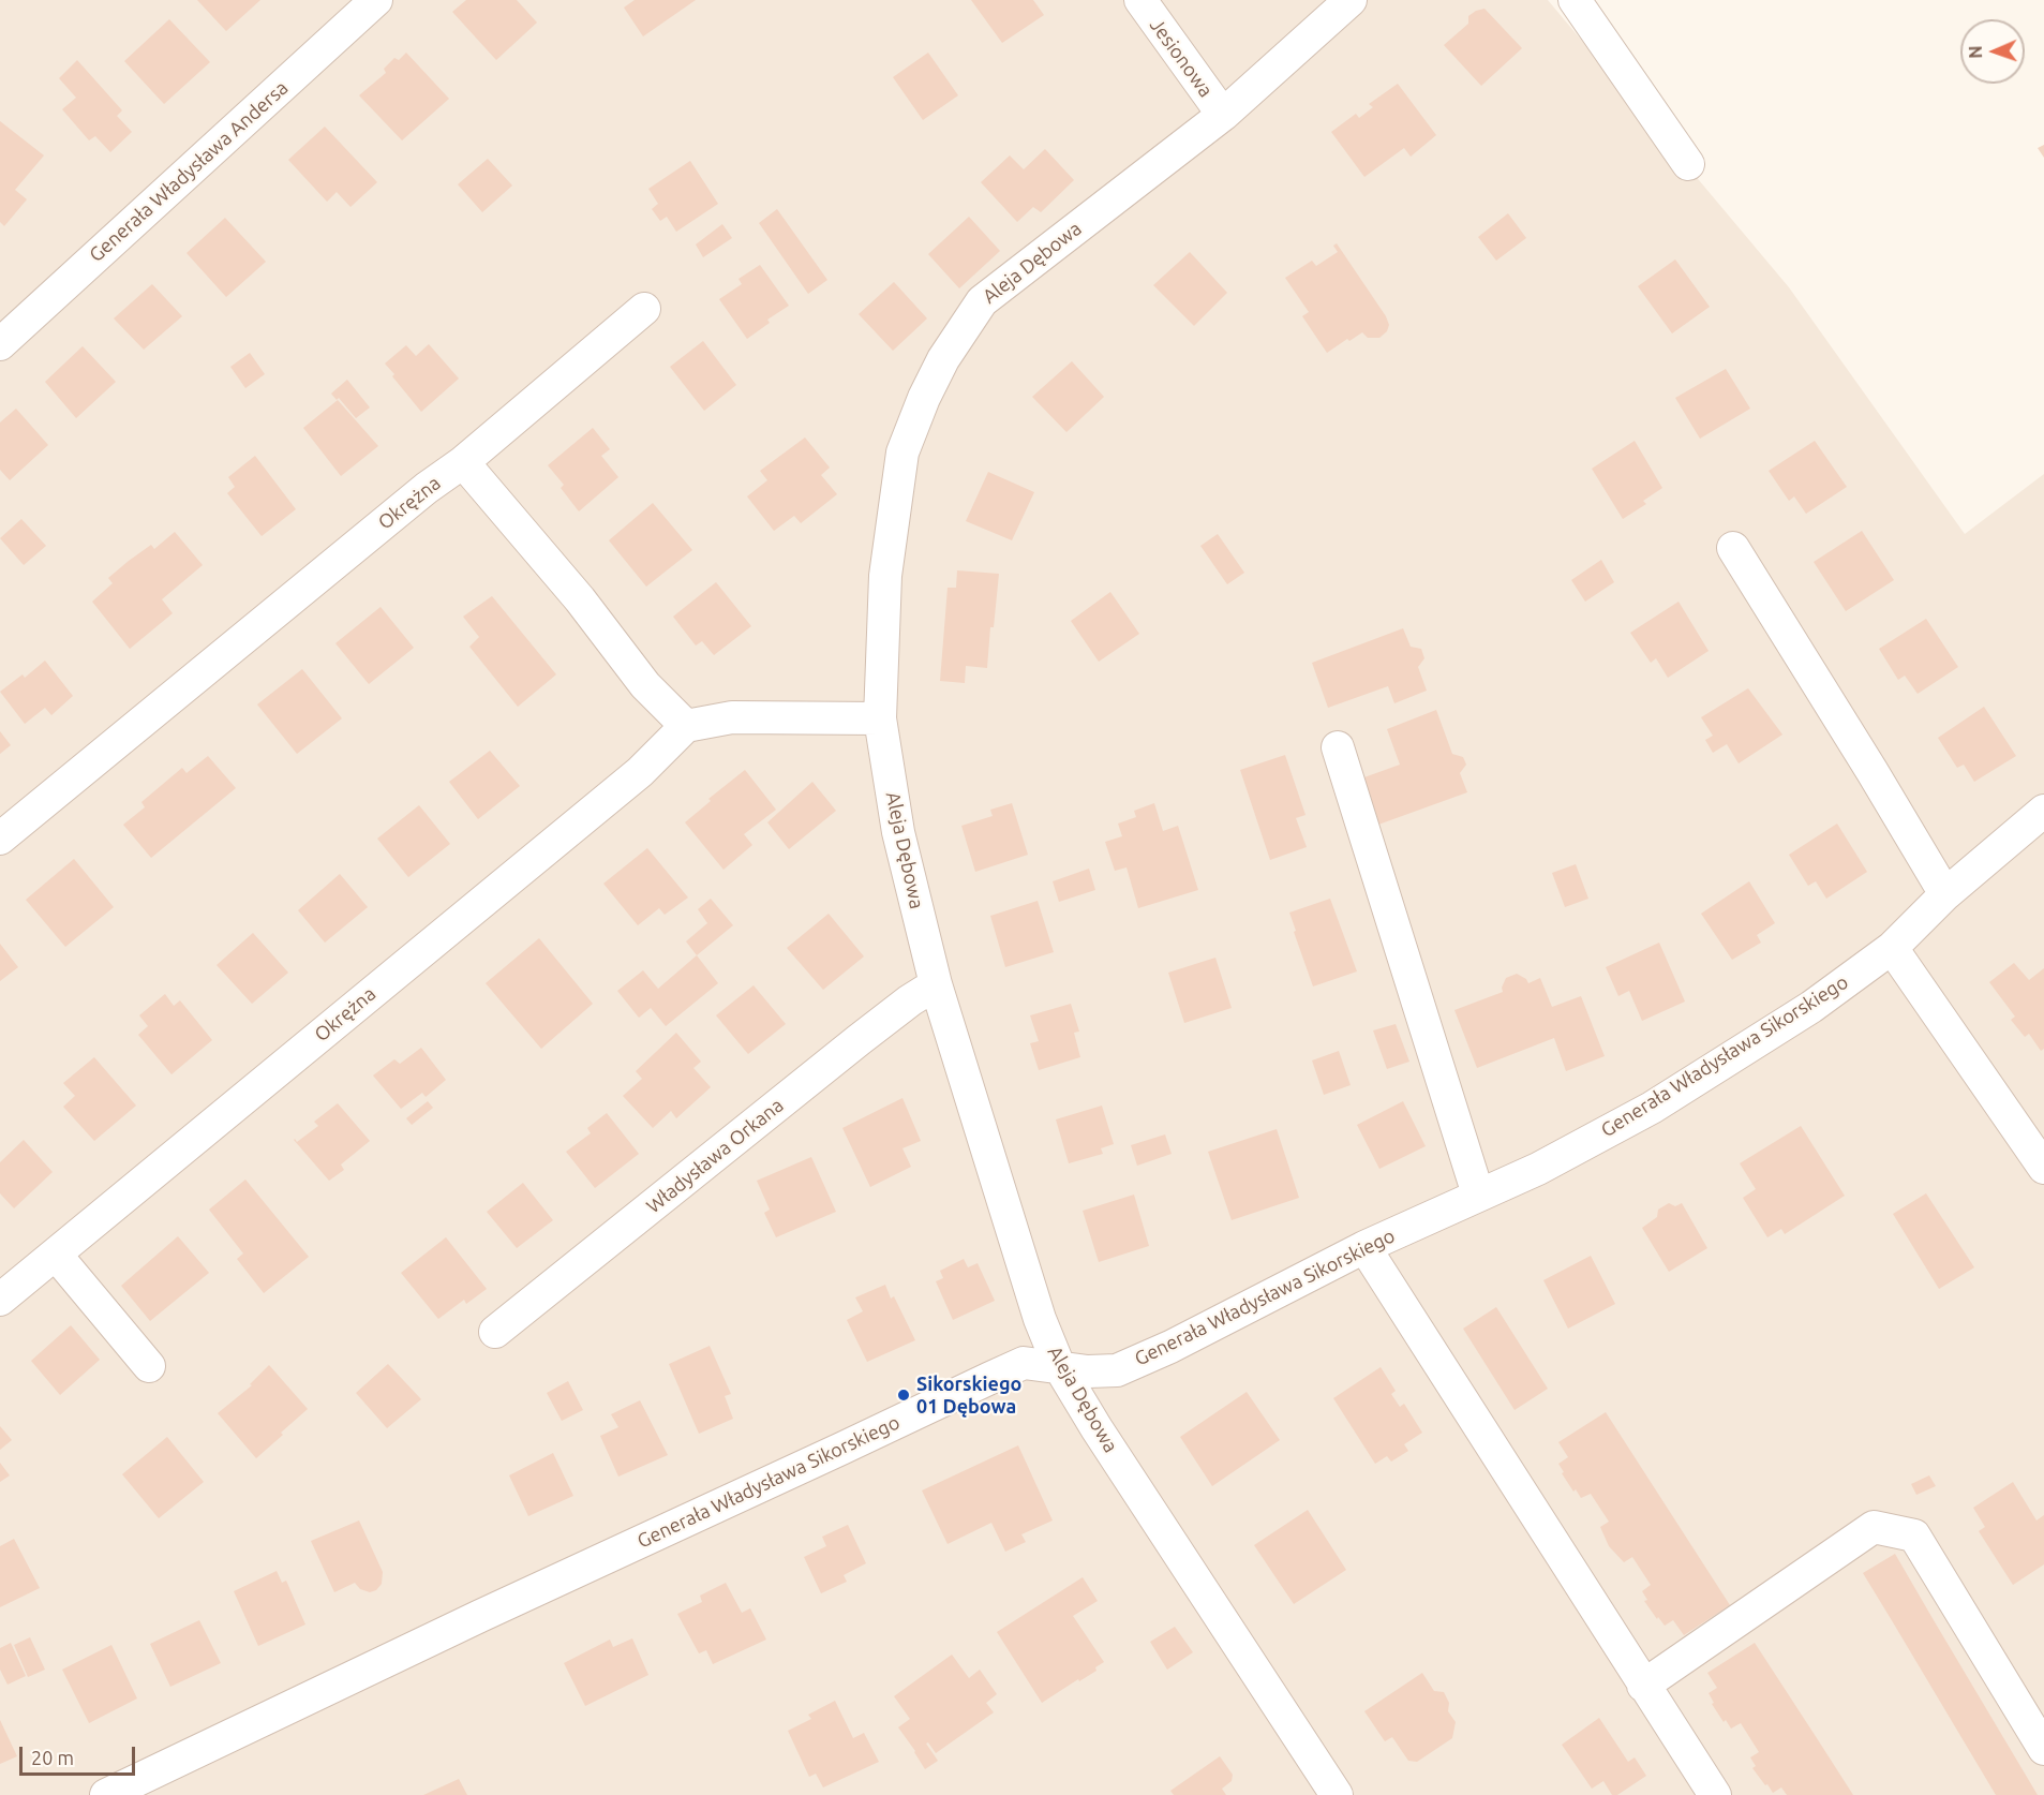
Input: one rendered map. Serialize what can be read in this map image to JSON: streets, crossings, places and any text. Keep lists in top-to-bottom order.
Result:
{
  "streets": {
    "street": [
      "Jesionowa",
      "Generała Władysława Andersa",
      "Aleja Dębowa",
      "Okrężna",
      "Generała Władysława Sikorskiego",
      "Władysława Orkana"
    ]
  },
  "crossings": [
    ["Jesionowa", "Aleja Dębowa"],
    ["Aleja Dębowa", "Generała Władysława Sikorskiego"],
    ["Aleja Dębowa", "Władysława Orkana"]
  ],
  "places": ["Sikorskiego 01 Dębowa"],
  "scale_bar": "20 m",
  "north": "left"
}
